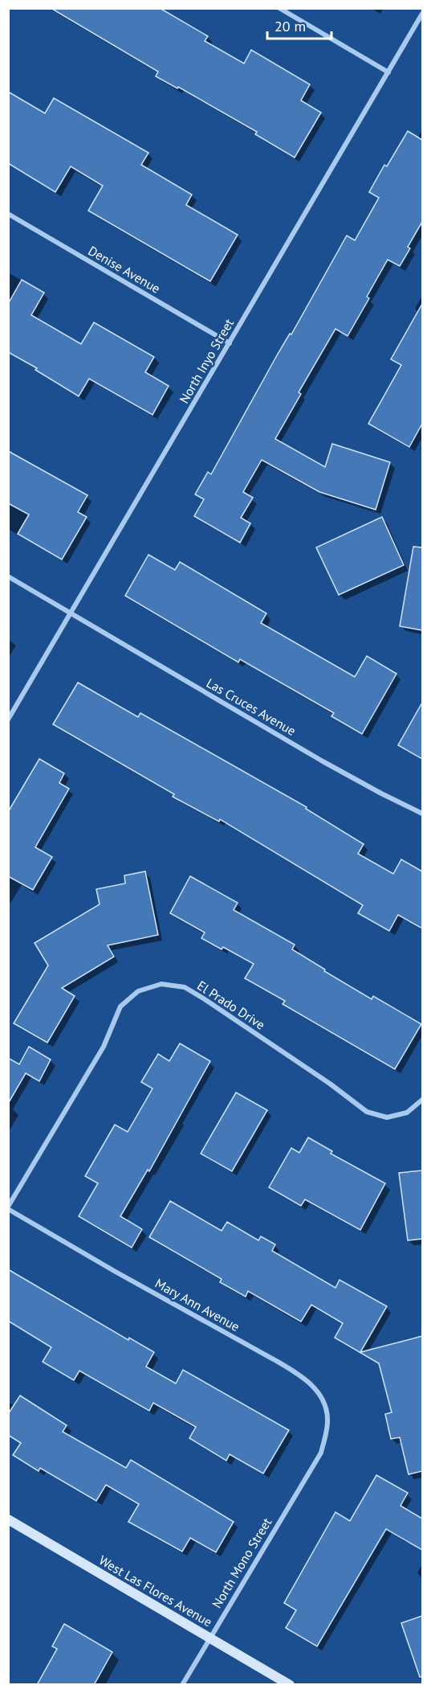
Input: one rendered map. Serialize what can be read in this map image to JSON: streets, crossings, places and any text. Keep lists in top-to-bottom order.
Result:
{
  "streets": {
    "street": [
      "Denise Avenue",
      "North Inyo Street",
      "Las Cruces Avenue",
      "El Prado Drive",
      "Mary Ann Avenue",
      "North Mono Street",
      "West Las Flores Avenue"
    ]
  },
  "crossings": [
    ["Denise Avenue", "North Inyo Street"],
    ["North Inyo Street", "Las Cruces Avenue"],
    ["El Prado Drive", "Mary Ann Avenue"],
    ["Mary Ann Avenue", "North Mono Street"],
    ["North Mono Street", "West Las Flores Avenue"]
  ],
  "scale_bar": "20 m"
}
